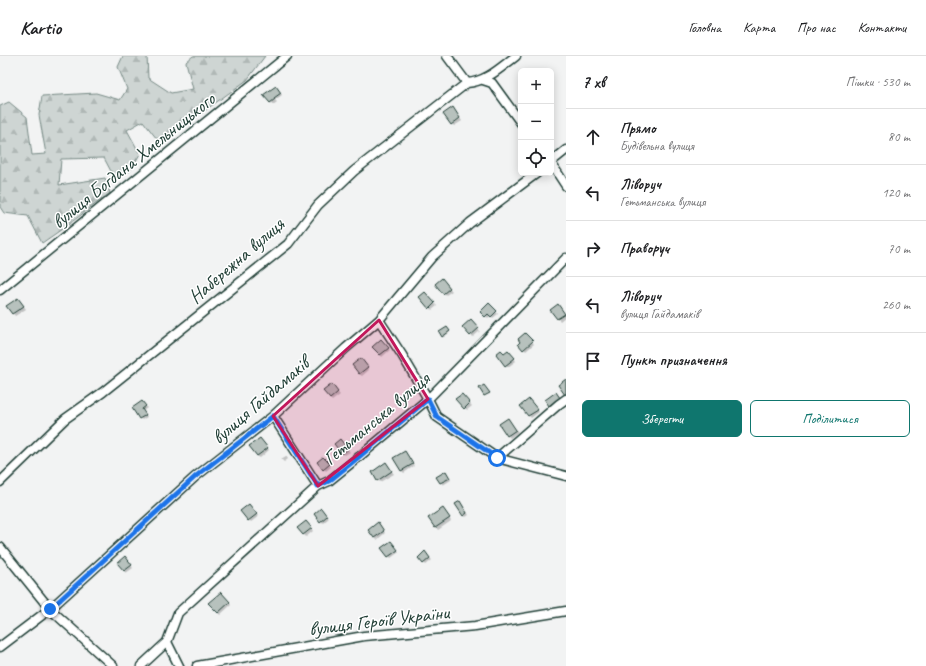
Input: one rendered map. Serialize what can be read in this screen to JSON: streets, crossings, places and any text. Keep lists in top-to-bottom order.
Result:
{
  "streets": {
    "street": [
      "вулиця Богдана Хмельницького",
      "Набережна вулиця",
      "вулиця Гайдамаків",
      "Гетьманська вулиця",
      "вулиця Героїв України"
    ]
  },
  "page": {
    "header": "Kartio",
    "nav": [
      "Головна",
      "Карта",
      "Про нас",
      "Контакти"
    ],
    "heading": ["7 хв", "Пішки · 530 m"],
    "map_buttons": ["+", "−"],
    "list": [
      ["Прямо", "Будівельна вулиця", "80 m"],
      ["Ліворуч", "Гетьманська вулиця", "120 m"],
      ["Праворуч", "70 m"],
      ["Ліворуч", "вулиця Гайдамаків", "260 m"],
      "Пункт призначення"
    ],
    "buttons": ["Зберегти", "Поділитися"]
  }
}
